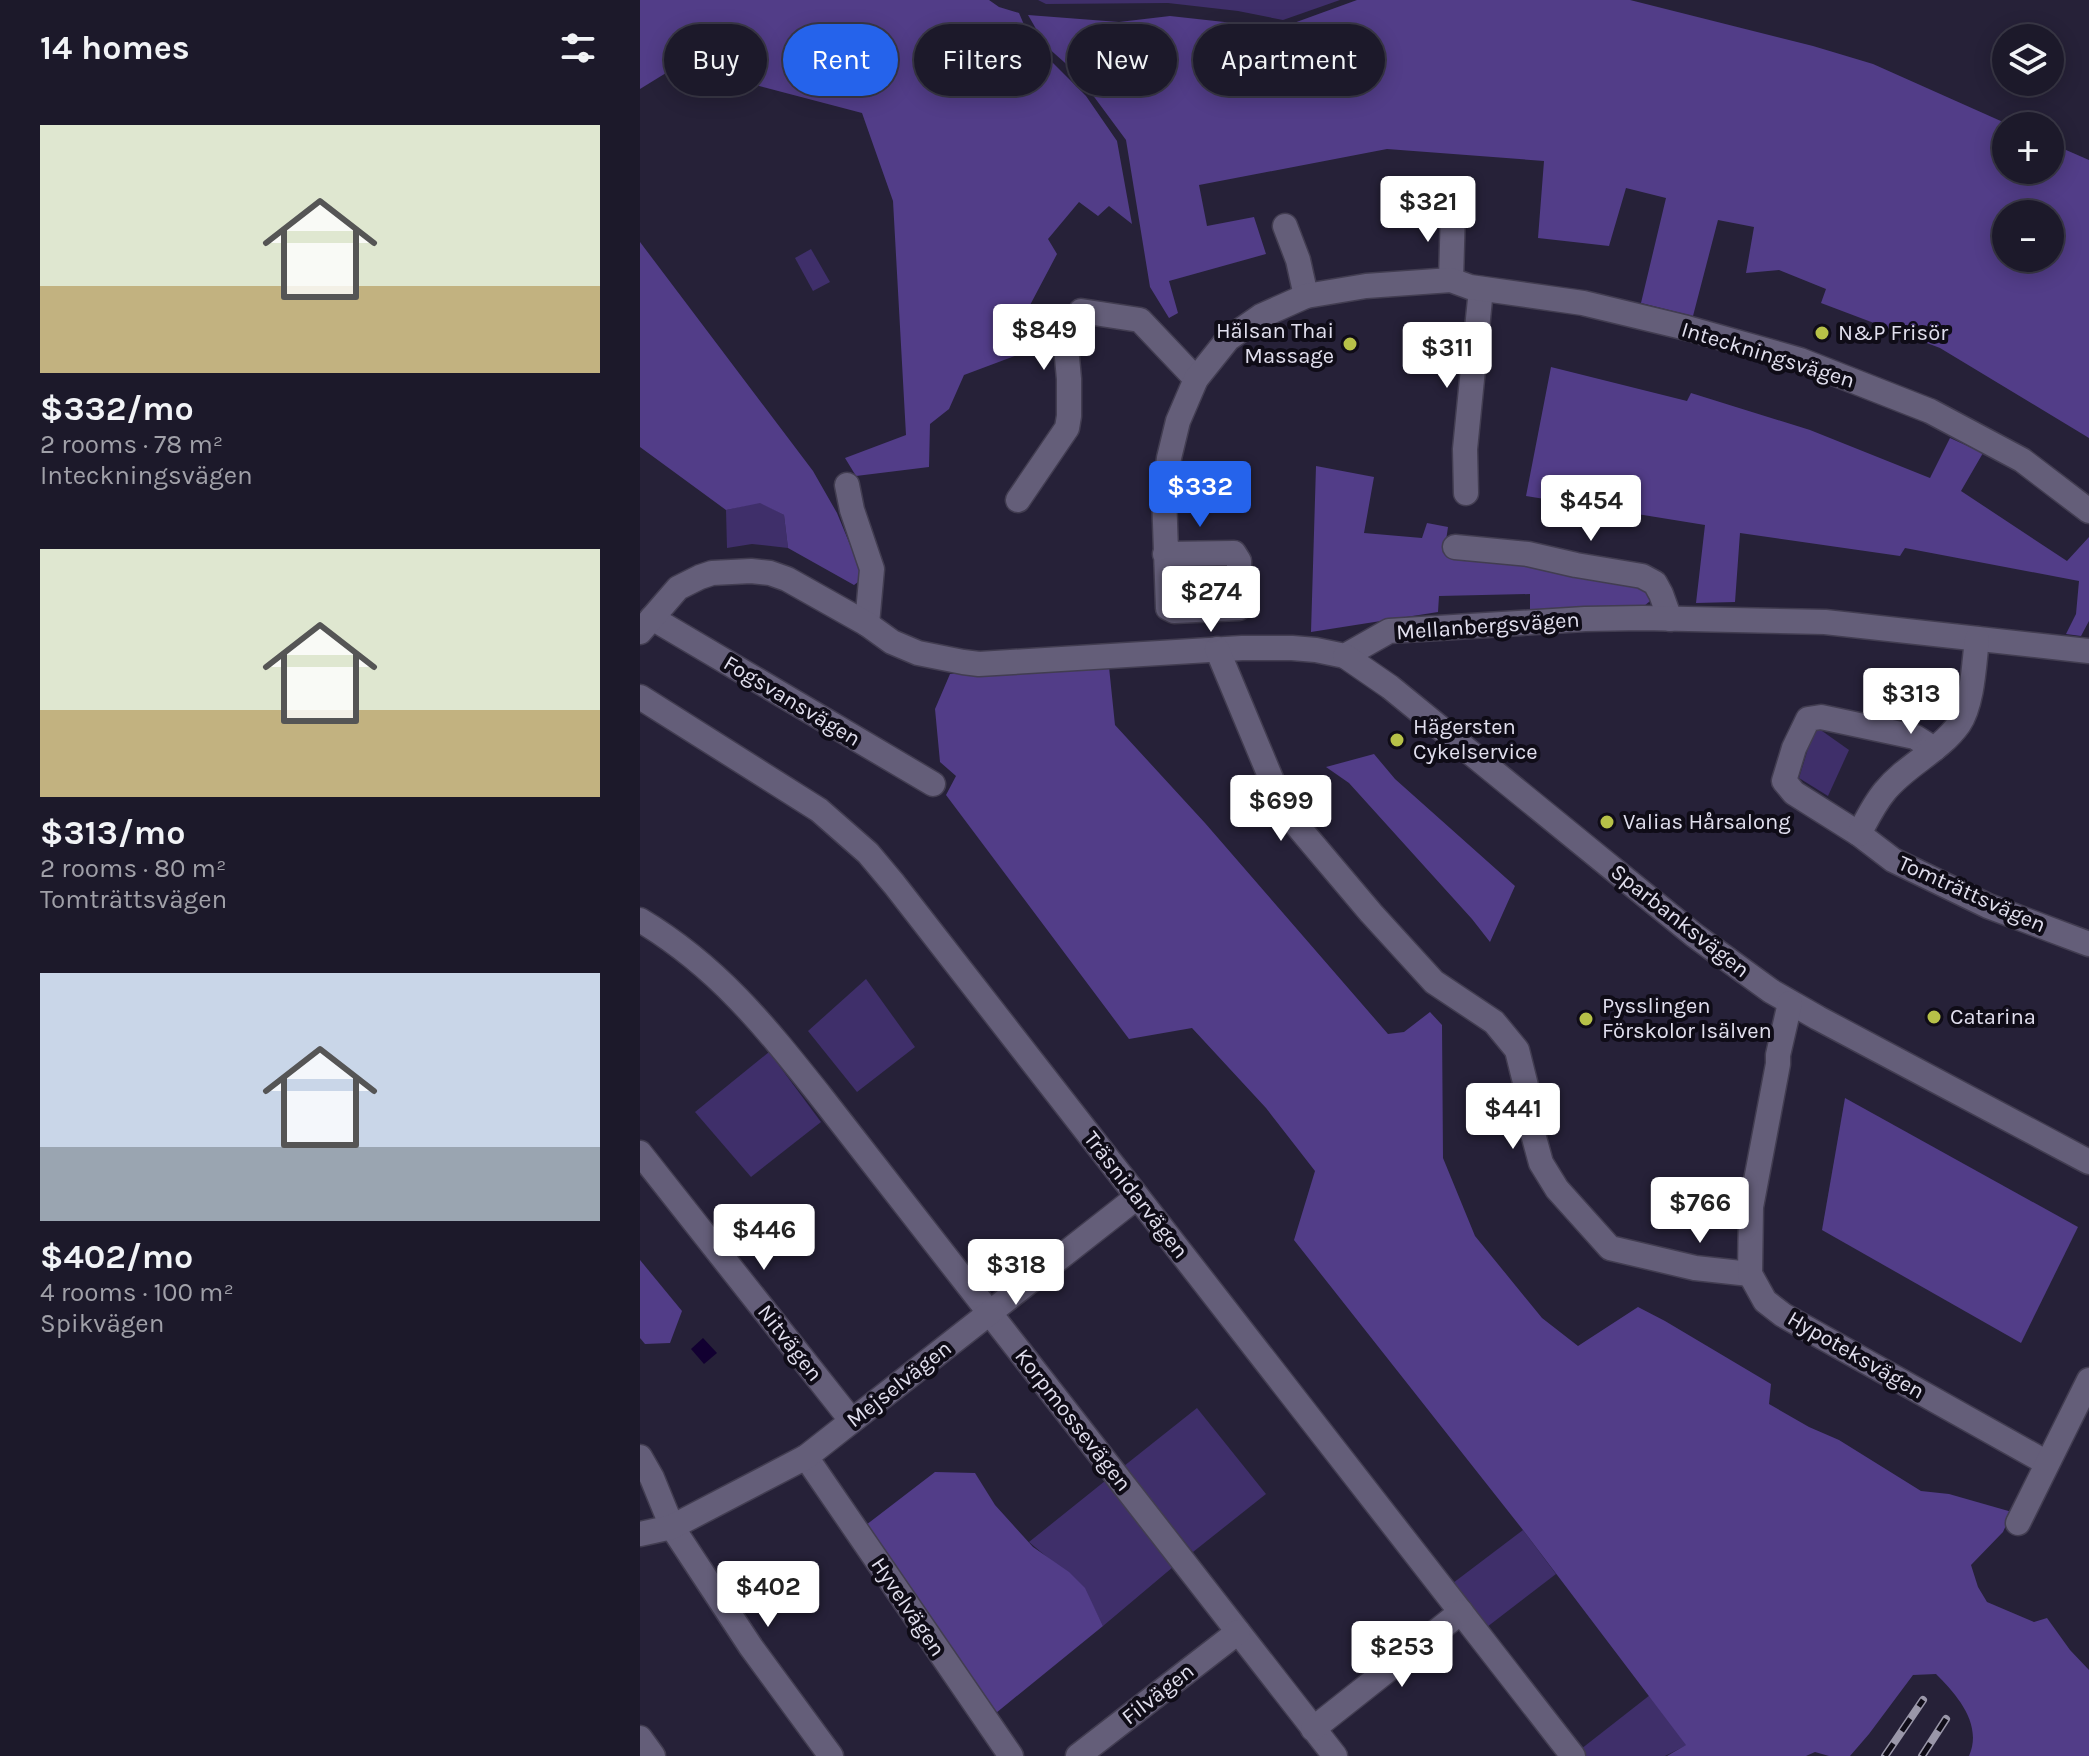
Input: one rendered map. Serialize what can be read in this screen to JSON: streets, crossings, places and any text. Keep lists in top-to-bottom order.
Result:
{
  "streets": {
    "street": [
      "Inteckningsvägen",
      "Mellanbergsvägen",
      "Fogsvansvägen",
      "Tomträttsvägen",
      "Sparbanksvägen",
      "Träsnidarvägen",
      "Nitvägen",
      "Hypoteksvägen",
      "Mejselvägen",
      "Korpmossevägen",
      "Hyvelvägen",
      "Filvägen"
    ]
  },
  "crossings": [
    ["Mellanbergsvägen", "Sparbanksvägen"],
    ["Träsnidarvägen", "Mejselvägen"],
    ["Nitvägen", "Mejselvägen"],
    ["Mejselvägen", "Korpmossevägen"],
    ["Mejselvägen", "Hyvelvägen"],
    ["Korpmossevägen", "Filvägen"]
  ],
  "places": [
    "N&P Frisör",
    "Hälsan Thai Massage",
    "Hägersten Cykelservice",
    "Valias Hårsalong",
    "Catarina",
    "Pysslingen Förskolor Isälven"
  ],
  "page": {
    "heading": "14 homes",
    "map_buttons": ["+", "−"],
    "chip": [
      "Buy",
      "Rent",
      "Filters",
      "New",
      "Apartment"
    ],
    "list": [
      {
        "name": "$332/mo",
        "note": "2 rooms · 78 m² · Inteckningsvägen"
      },
      {
        "name": "$313/mo",
        "note": "2 rooms · 80 m² · Tomträttsvägen"
      },
      {
        "name": "$402/mo",
        "note": "4 rooms · 100 m² · Spikvägen"
      }
    ],
    "price": [
      "$321",
      "$849",
      "$311",
      "$332",
      "$454",
      "$274",
      "$313",
      "$699",
      "$441",
      "$766",
      "$446",
      "$318",
      "$402",
      "$253"
    ]
  }
}
